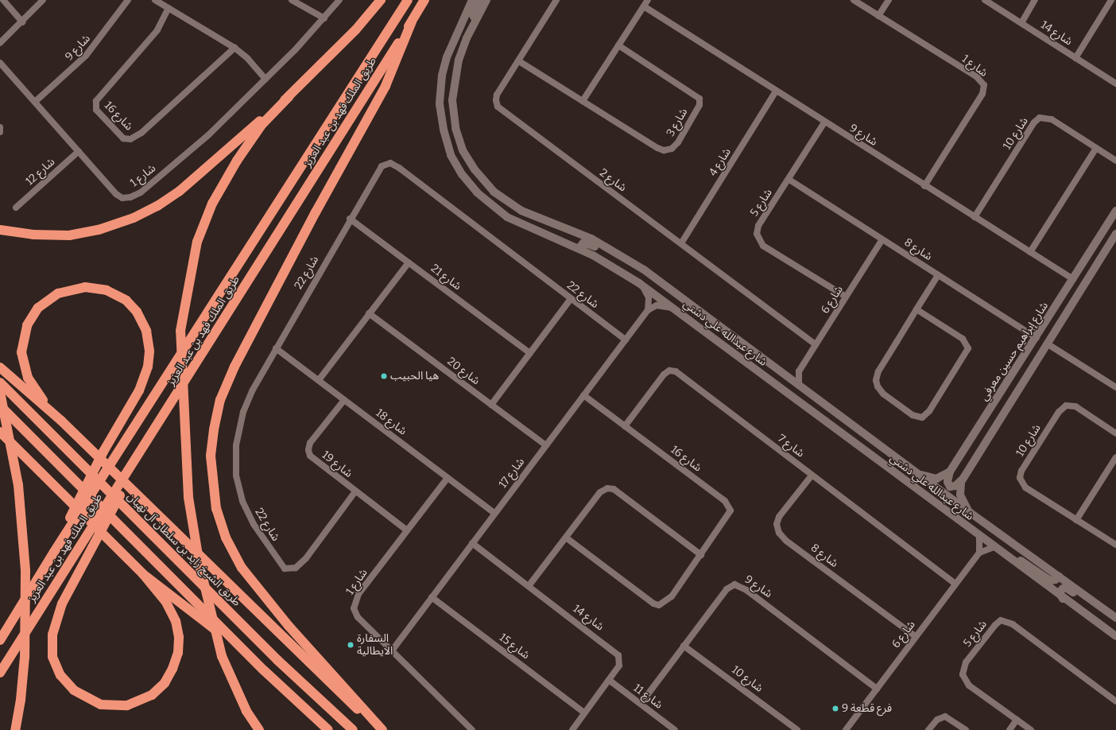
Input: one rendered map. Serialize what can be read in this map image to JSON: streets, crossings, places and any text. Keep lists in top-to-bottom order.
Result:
{
  "streets": {
    "highway": ["طريق الملك فهد بن عبد العزيز", "طريق الشيخ زايد بن سلطان آل نهيان"],
    "main road": ["شارع عبدالله علي دشتي", "شارع إبراهيم حسين معرفي"],
    "street": [
      "شارع 14",
      "شارع 9",
      "شارع 1",
      "شارع 16",
      "شارع 3",
      "شارع 10",
      "شارع 4",
      "شارع 12",
      "شارع 2",
      "شارع 5",
      "شارع 8",
      "شارع 22",
      "شارع 21",
      "شارع 6",
      "شارع 20",
      "شارع 18",
      "شارع 7",
      "شارع 19",
      "شارع 17",
      "شارع 15",
      "شارع 11"
    ]
  },
  "crossings": [
    ["شارع 14", "شارع 17"],
    ["شارع 14", "شارع 15"],
    ["شارع 14", "شارع 11"],
    ["شارع 9", "شارع 1"],
    ["شارع 9", "شارع 10"],
    ["شارع 9", "شارع 4"],
    ["شارع 9", "شارع 5"],
    ["شارع 9", "شارع 6"],
    ["شارع 9", "شارع إبراهيم حسين معرفي"],
    ["شارع 9", "شارع 11"],
    ["شارع 1", "شارع 12"],
    ["شارع 1", "شارع 18"],
    ["شارع 1", "شارع 19"],
    ["شارع 1", "شارع 17"],
    ["شارع 16", "شارع 7"],
    ["شارع 16", "شارع 17"],
    ["شارع 3", "شارع 2"],
    ["شارع 4", "شارع 2"],
    ["شارع 2", "شارع 6"],
    ["شارع 5", "شارع 8"],
    ["شارع 5", "شارع 6"],
    ["شارع 8", "شارع 6"],
    ["شارع 8", "شارع إبراهيم حسين معرفي"],
    ["شارع 8", "شارع 7"],
    ["شارع 22", "شارع 21"],
    ["شارع 22", "شارع 18"],
    ["شارع 22", "شارع 19"],
    ["شارع 22", "شارع 17"],
    ["شارع 6", "شارع 7"],
    ["شارع عبدالله علي دشتي", "شارع إبراهيم حسين معرفي"],
    ["شارع 20", "شارع 17"],
    ["شارع 18", "شارع 19"],
    ["شارع 18", "شارع 17"],
    ["شارع 17", "شارع 15"]
  ],
  "places": ["هيا الحبيب", "السفارة الايطالية", "فرع قطعة 9"]
}
